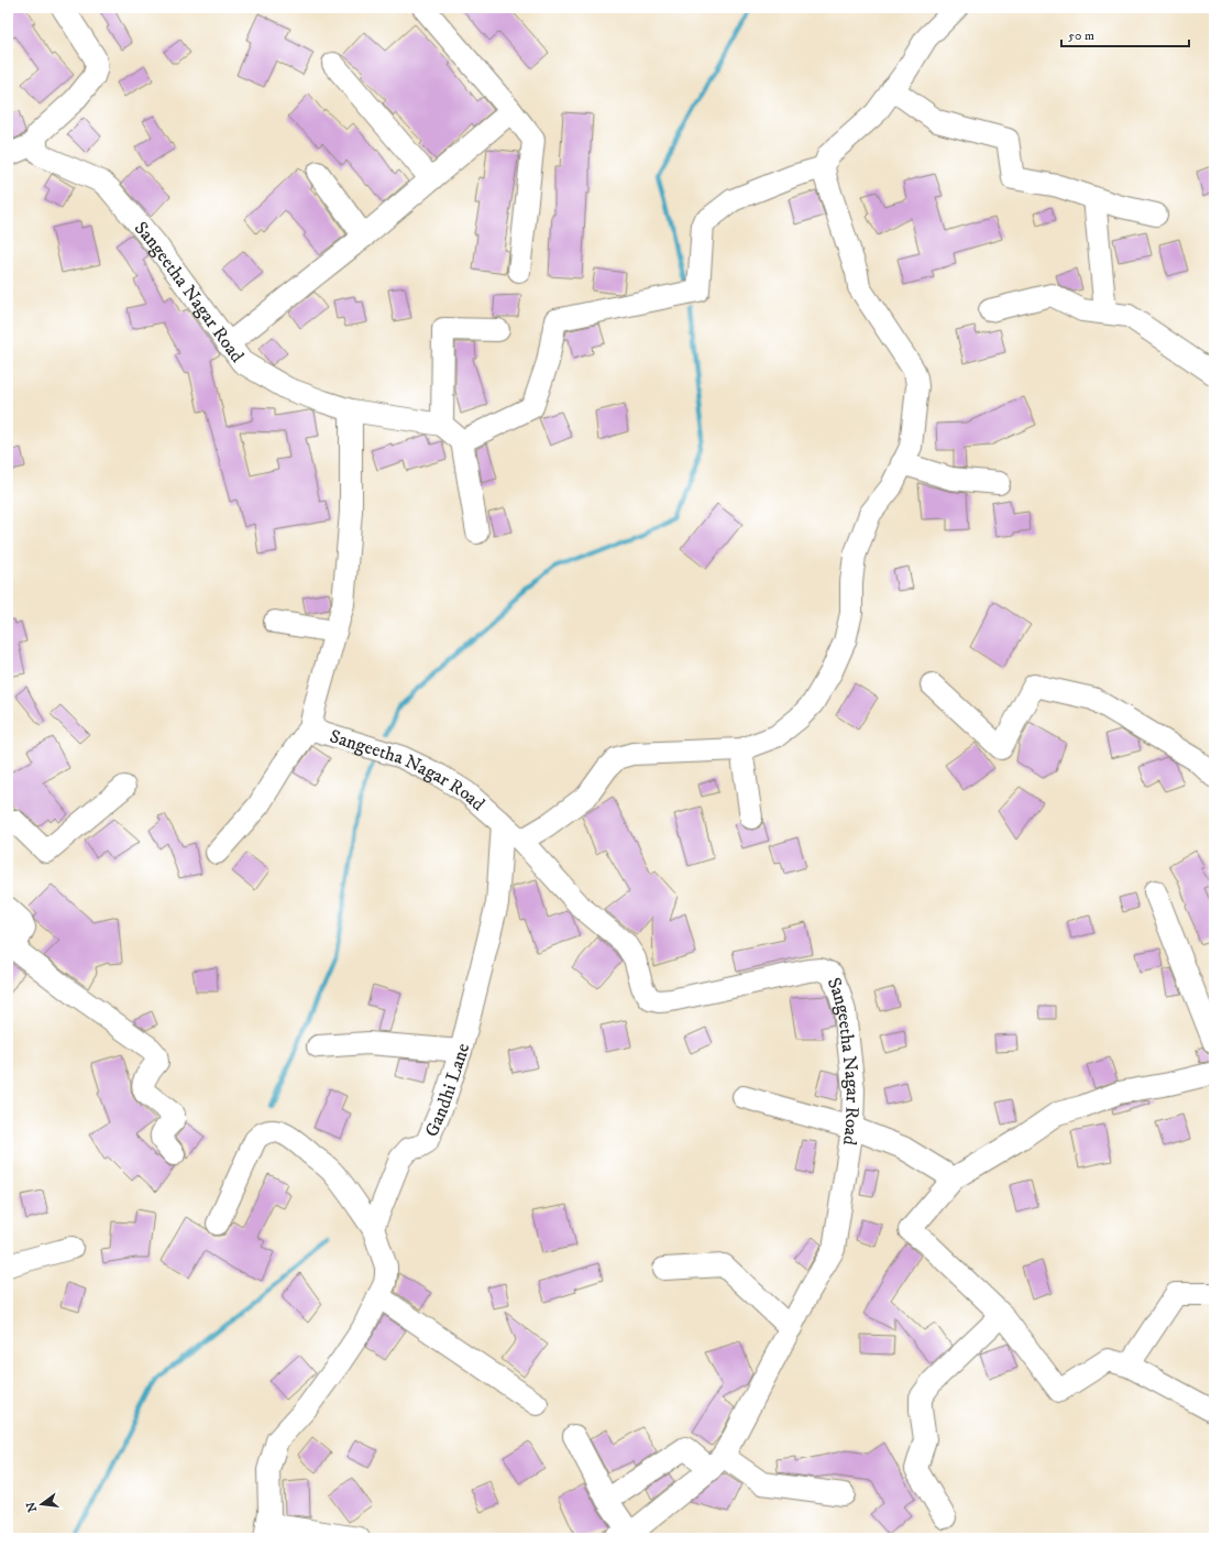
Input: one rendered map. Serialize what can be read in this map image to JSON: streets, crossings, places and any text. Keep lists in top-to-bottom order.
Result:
{
  "streets": {
    "street": ["Sangeetha Nagar Road", "Gandhi Lane"]
  },
  "crossings": [
    ["Sangeetha Nagar Road", "Gandhi Lane"]
  ],
  "scale_bar": "50 m",
  "north": "left"
}
